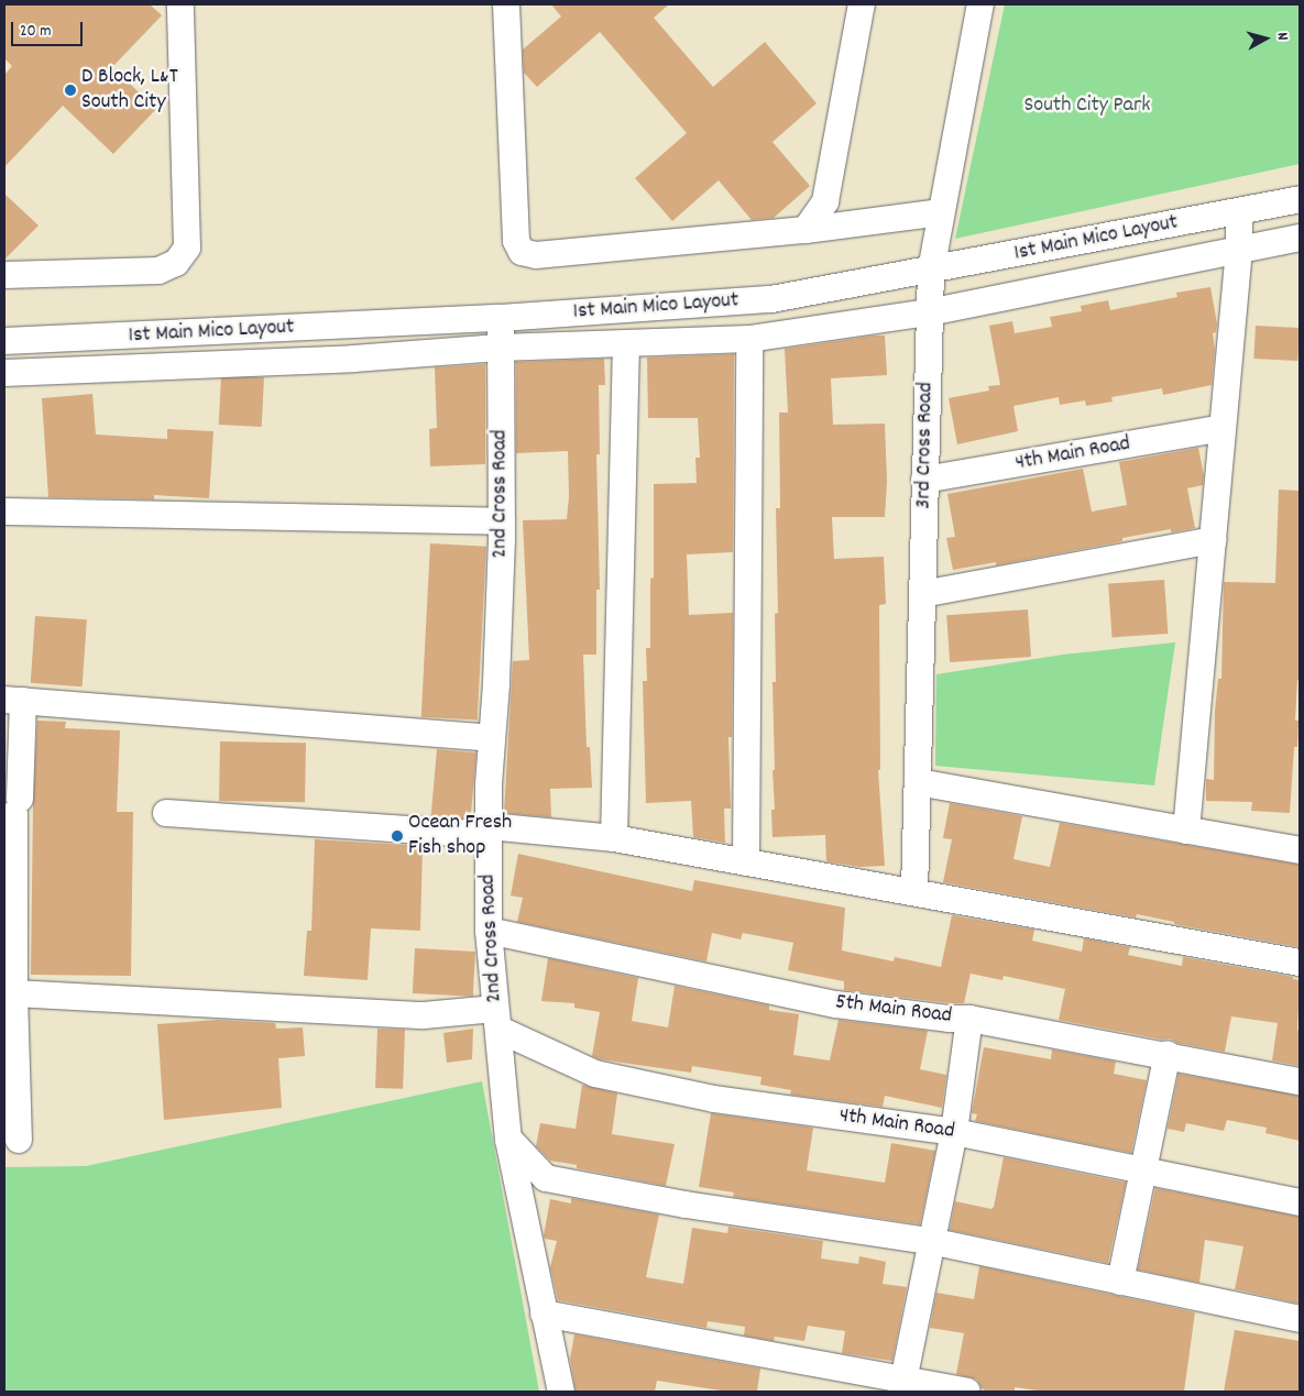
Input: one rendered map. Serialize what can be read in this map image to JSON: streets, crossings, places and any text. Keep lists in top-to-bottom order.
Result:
{
  "streets": {
    "street": [
      "1st Main Mico Layout",
      "3rd Cross Road",
      "4th Main Road",
      "2nd Cross Road",
      "5th Main Road"
    ]
  },
  "crossings": [
    ["1st Main Mico Layout", "3rd Cross Road"],
    ["1st Main Mico Layout", "2nd Cross Road"],
    ["3rd Cross Road", "4th Main Road"],
    ["4th Main Road", "2nd Cross Road"],
    ["2nd Cross Road", "5th Main Road"]
  ],
  "parks": ["South City Park"],
  "places": ["D Block, L&T South City", "Ocean Fresh Fish shop"],
  "scale_bar": "20 m",
  "north": "right"
}
